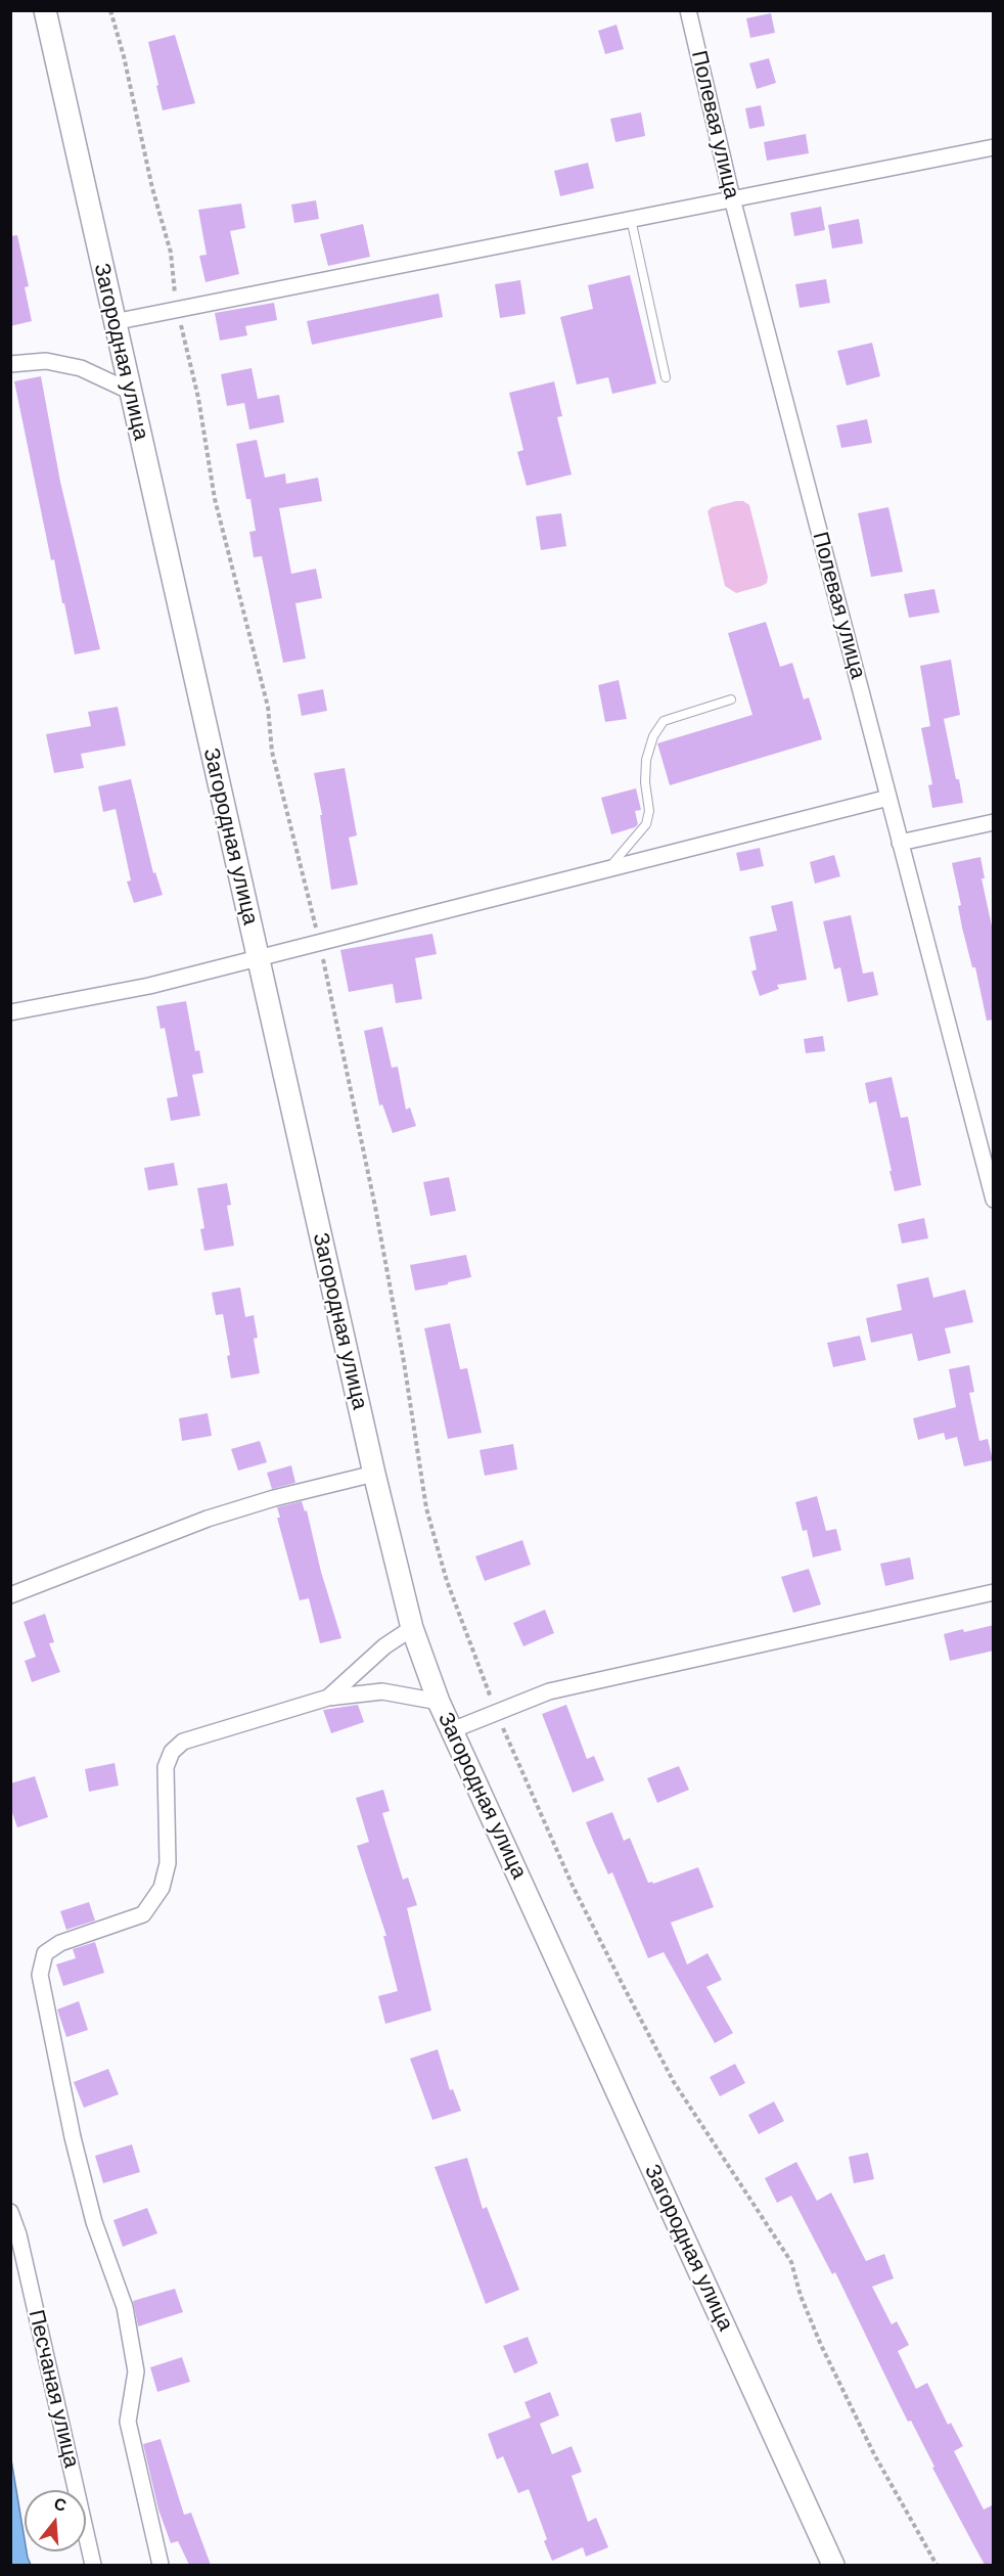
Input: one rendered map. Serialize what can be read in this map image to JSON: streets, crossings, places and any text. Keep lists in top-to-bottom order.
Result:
{
  "streets": {
    "street": ["Полевая улица", "Загородная улица", "Песчаная улица"]
  },
  "north": "top"
}
